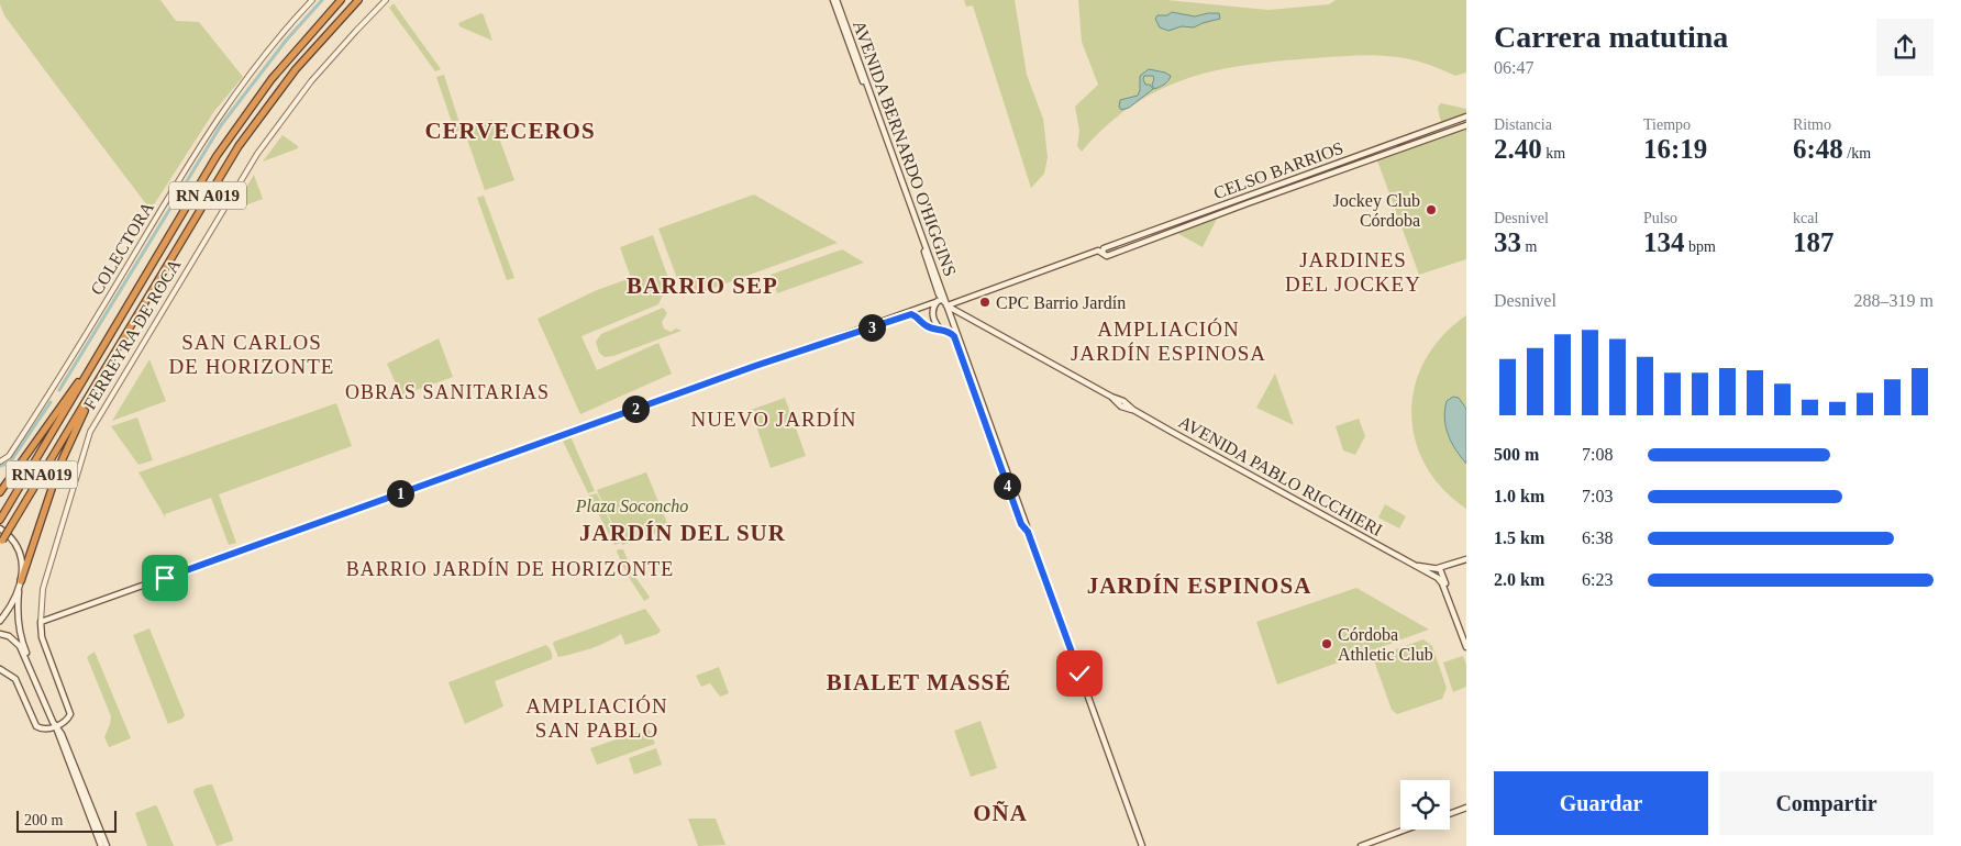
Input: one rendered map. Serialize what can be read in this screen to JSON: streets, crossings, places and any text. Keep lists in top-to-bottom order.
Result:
{
  "streets": {
    "highway": ["RN A019", "RNA019"],
    "main road": [
      "AVENIDA BERNARDO O'HIGGINS",
      "CELSO BARRIOS",
      "FERREYRA DE ROCA",
      "AVENIDA PABLO RICCHIERI"
    ],
    "street": ["COLECTORA"]
  },
  "crossings": [
    ["AVENIDA BERNARDO O'HIGGINS", "CELSO BARRIOS"],
    ["AVENIDA BERNARDO O'HIGGINS", "AVENIDA PABLO RICCHIERI"],
    ["CELSO BARRIOS", "AVENIDA PABLO RICCHIERI"],
    ["RN A019", "RNA019"]
  ],
  "districts": [
    "CERVECEROS",
    "JARDINES DEL JOCKEY",
    "BARRIO SEP",
    "AMPLIACIÓN JARDÍN ESPINOSA",
    "SAN CARLOS DE HORIZONTE",
    "OBRAS SANITARIAS",
    "NUEVO JARDÍN",
    "JARDÍN DEL SUR",
    "BARRIO JARDÍN DE HORIZONTE",
    "JARDÍN ESPINOSA",
    "BIALET MASSÉ",
    "AMPLIACIÓN SAN PABLO",
    "OÑA"
  ],
  "parks": ["Plaza Soconcho"],
  "places": ["Jockey Club Córdoba", "CPC Barrio Jardín", "Córdoba Athletic Club"],
  "scale_bar": "200 m",
  "page": {
    "heading": ["Carrera matutina", "06:47"],
    "stats": [
      ["Distancia", "2.40 km"],
      ["Tiempo", "16:19"],
      ["Ritmo", "6:48 /km"],
      ["Desnivel", "33 m"],
      ["Pulso", "134 bpm"],
      ["kcal", "187"]
    ],
    "chart": ["Desnivel", "288–319 m"],
    "pins": [
      "3",
      "2",
      "4",
      "1"
    ],
    "list": [
      {
        "name": "500 m",
        "note": "7:08"
      },
      {
        "name": "1.0 km",
        "note": "7:03"
      },
      {
        "name": "1.5 km",
        "note": "6:38"
      },
      {
        "name": "2.0 km",
        "note": "6:23"
      }
    ],
    "buttons": ["Guardar", "Compartir"],
    "scale": "200 m"
  }
}
